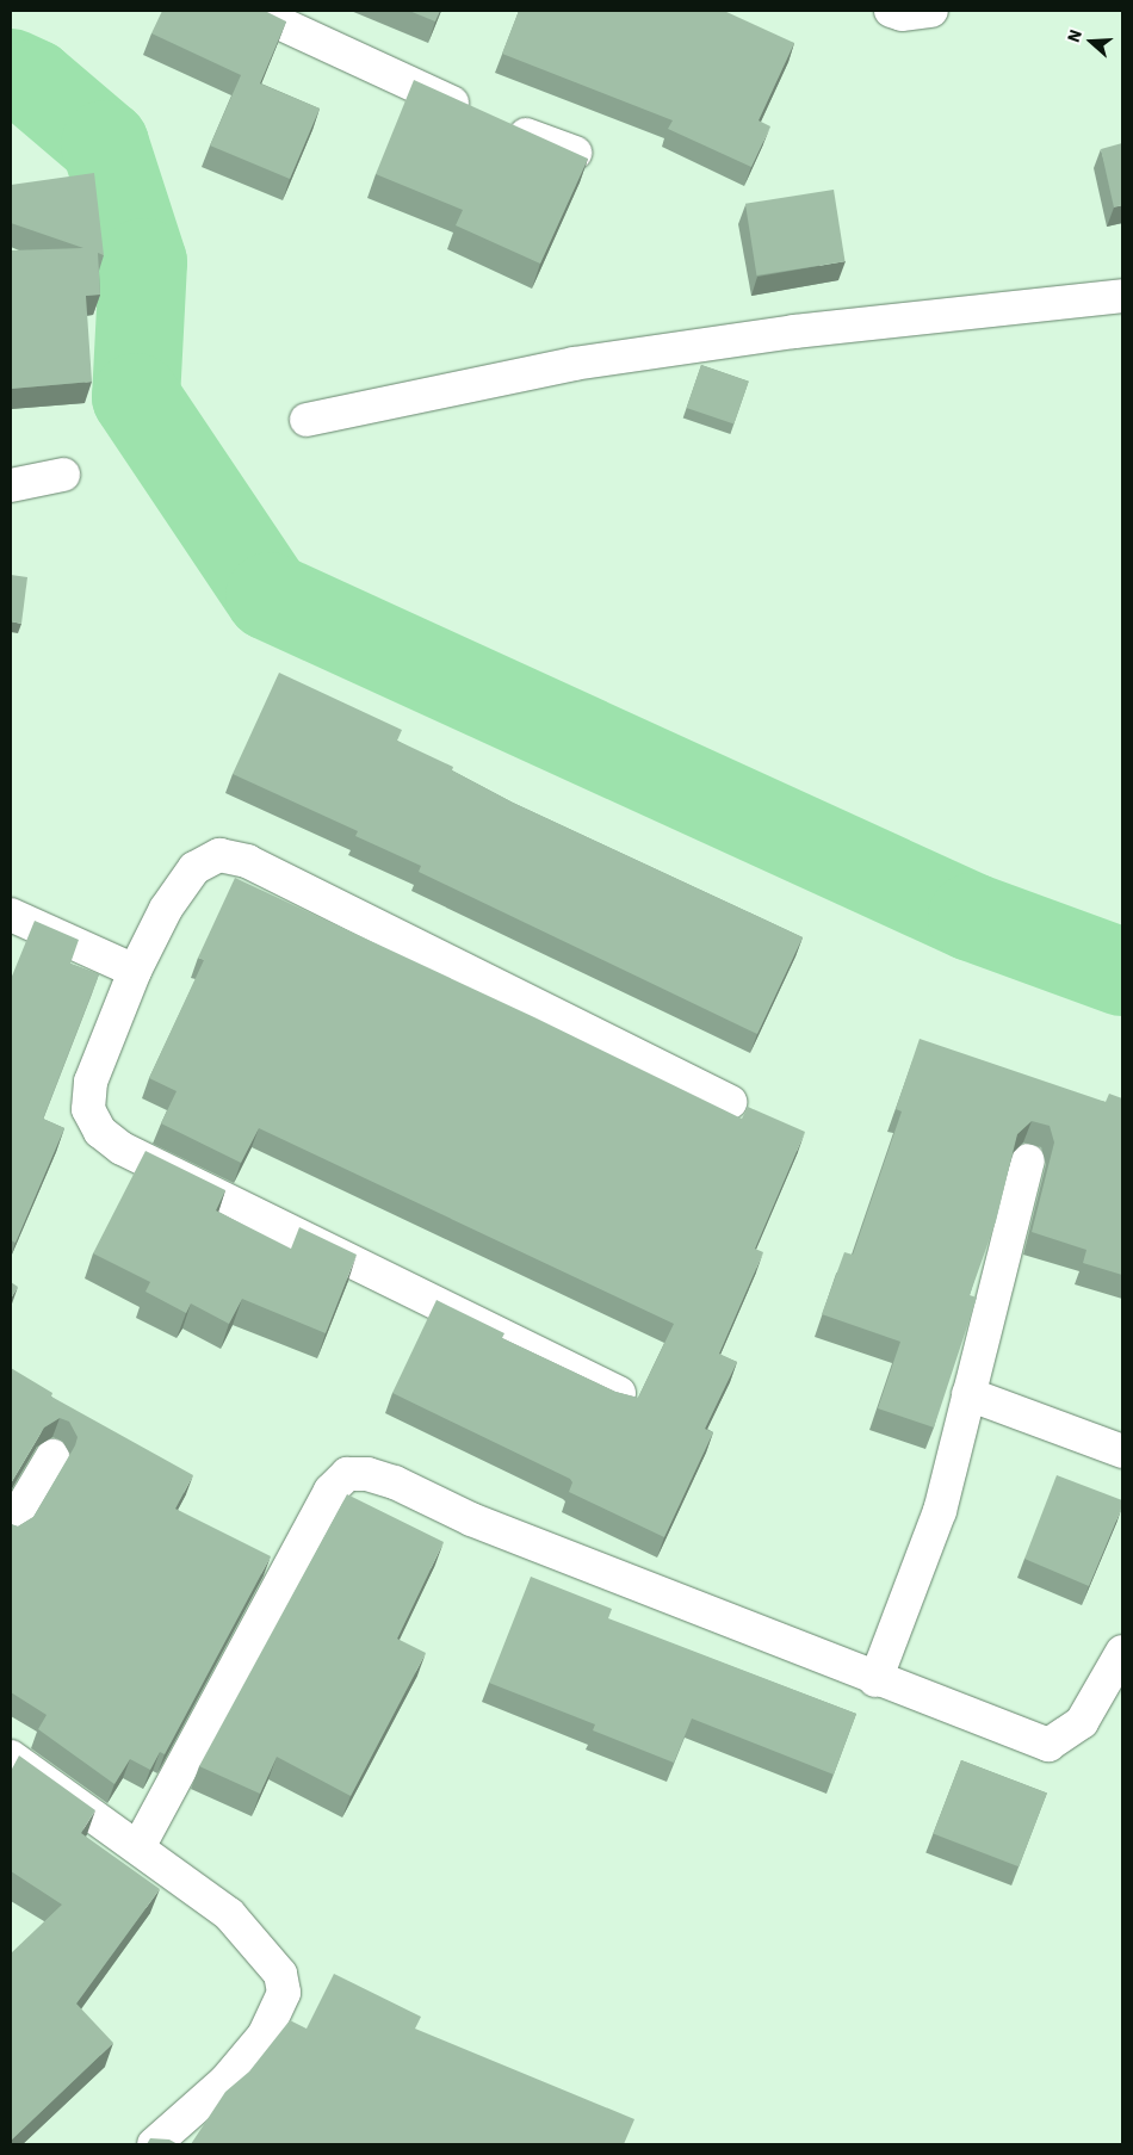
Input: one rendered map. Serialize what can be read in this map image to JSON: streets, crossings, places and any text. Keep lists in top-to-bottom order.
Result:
{
  "north": "left"
}
